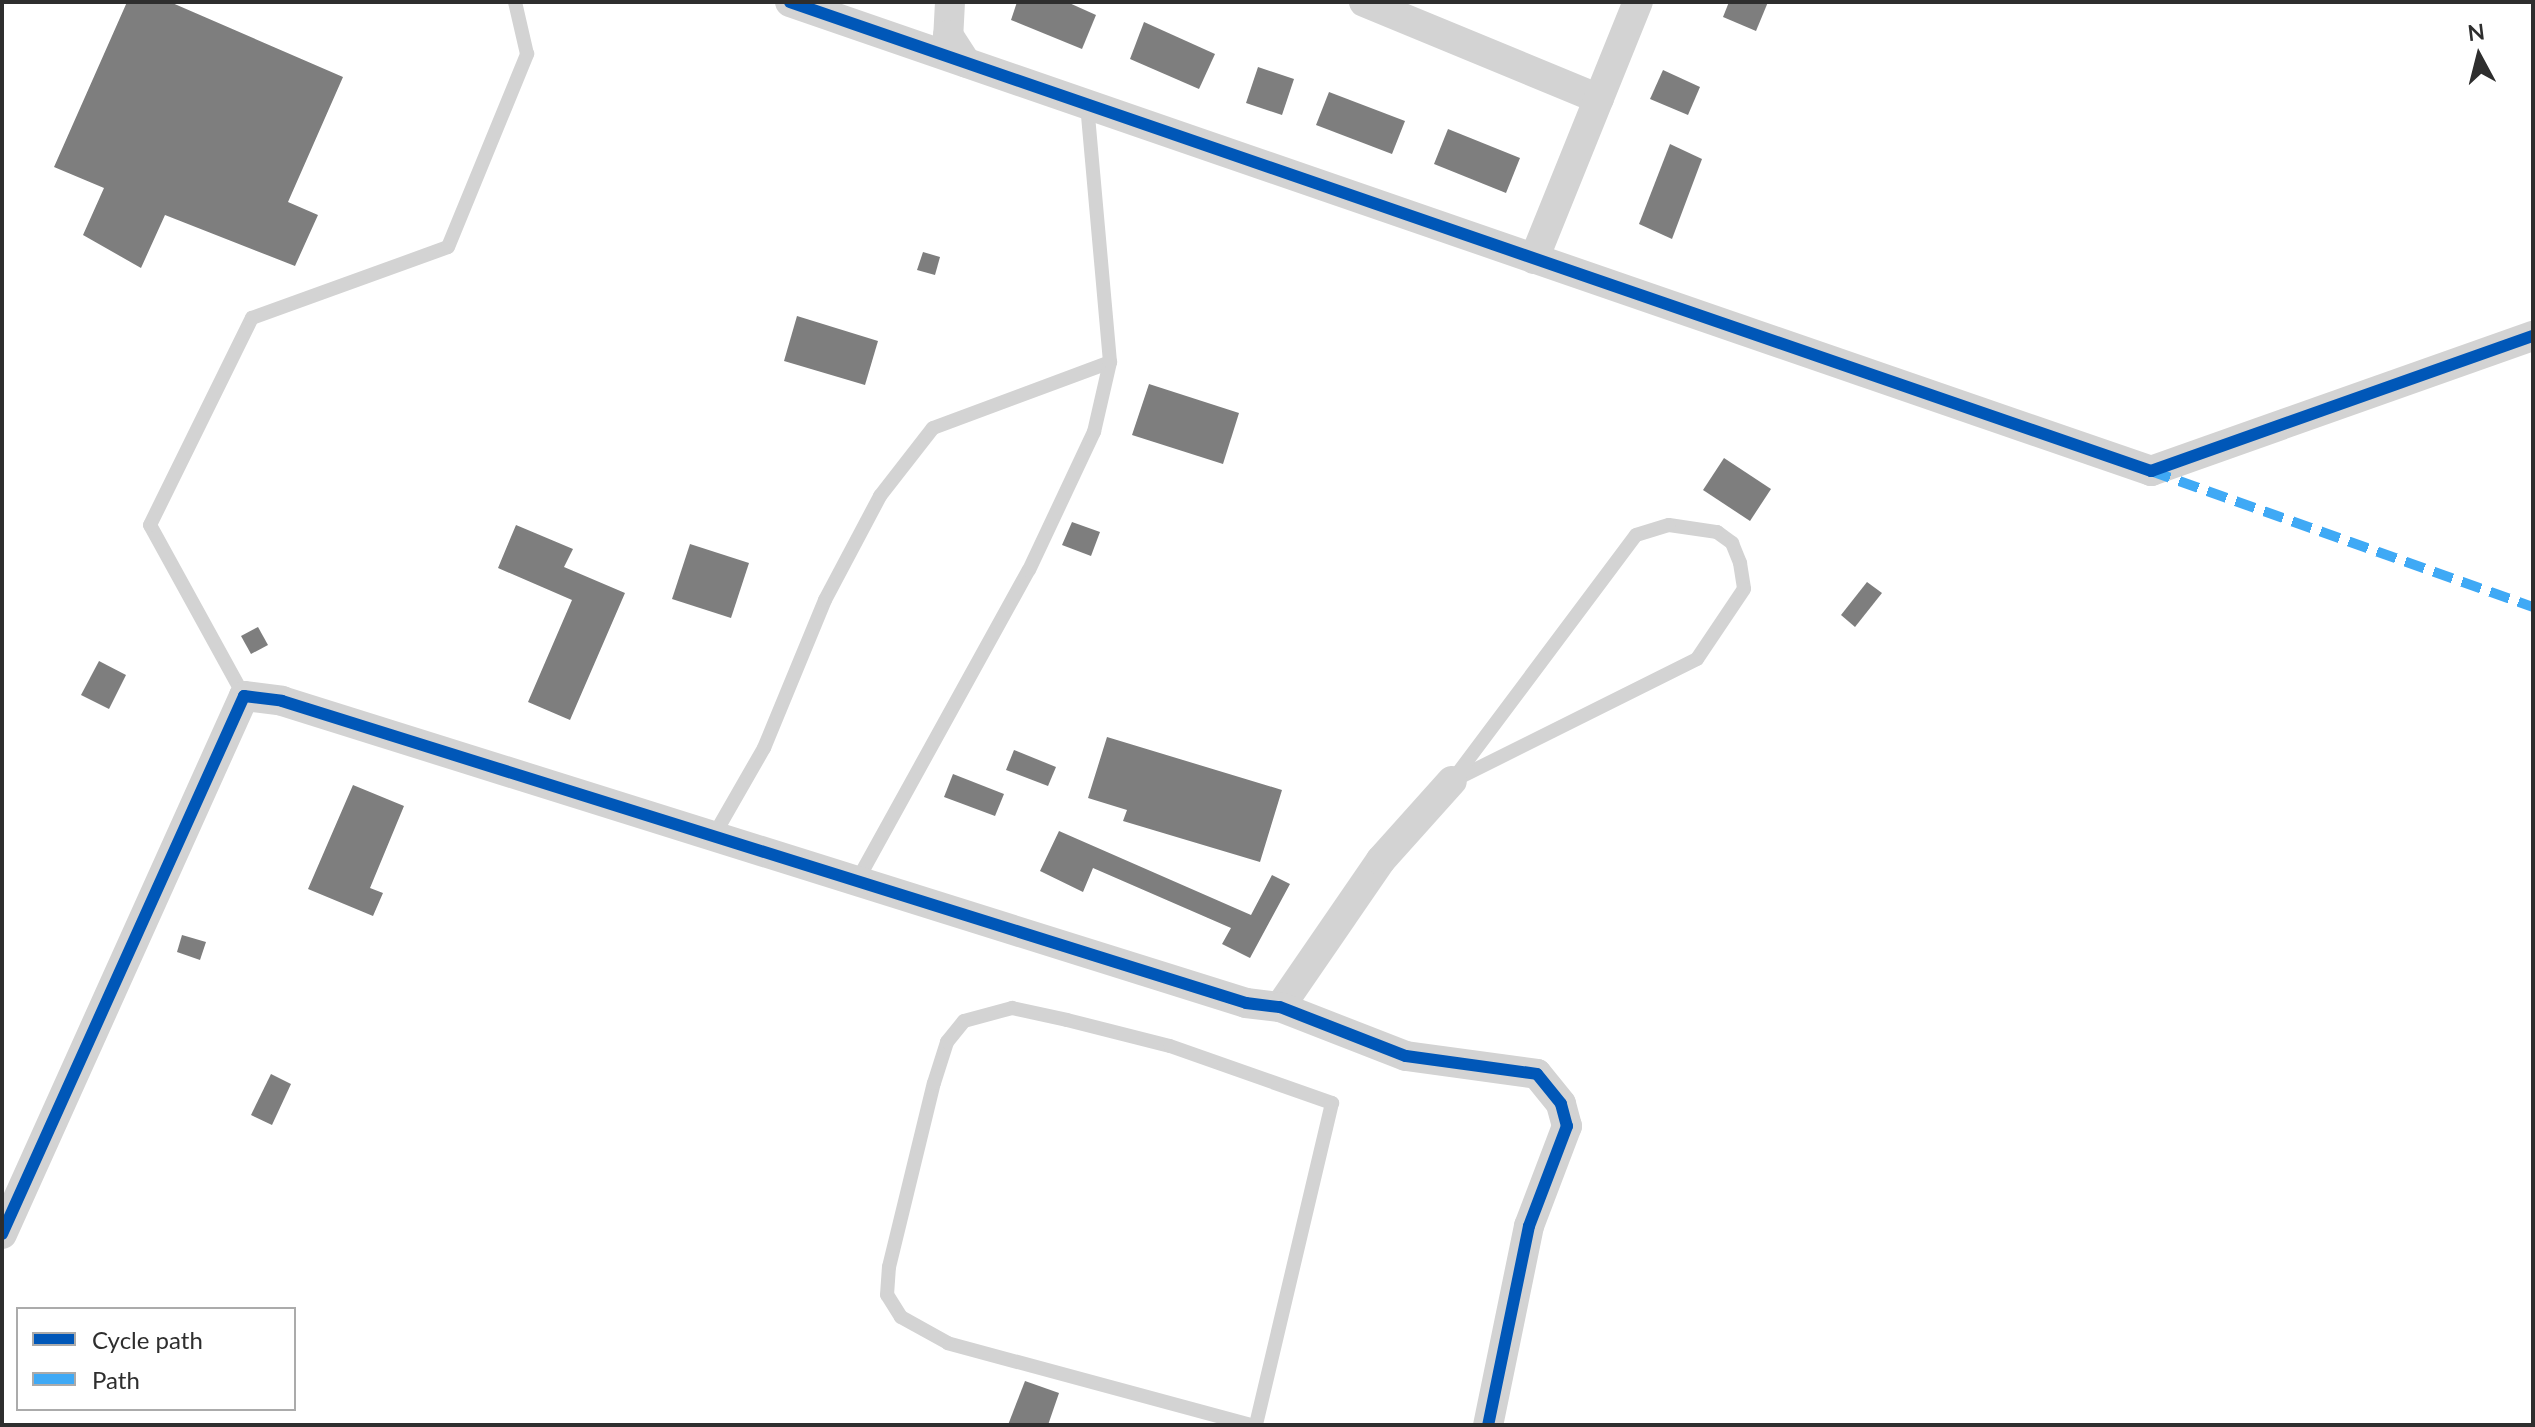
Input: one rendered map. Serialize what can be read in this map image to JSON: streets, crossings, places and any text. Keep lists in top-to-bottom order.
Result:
{
  "legend": ["Cycle path", "Path"],
  "north": "top"
}
